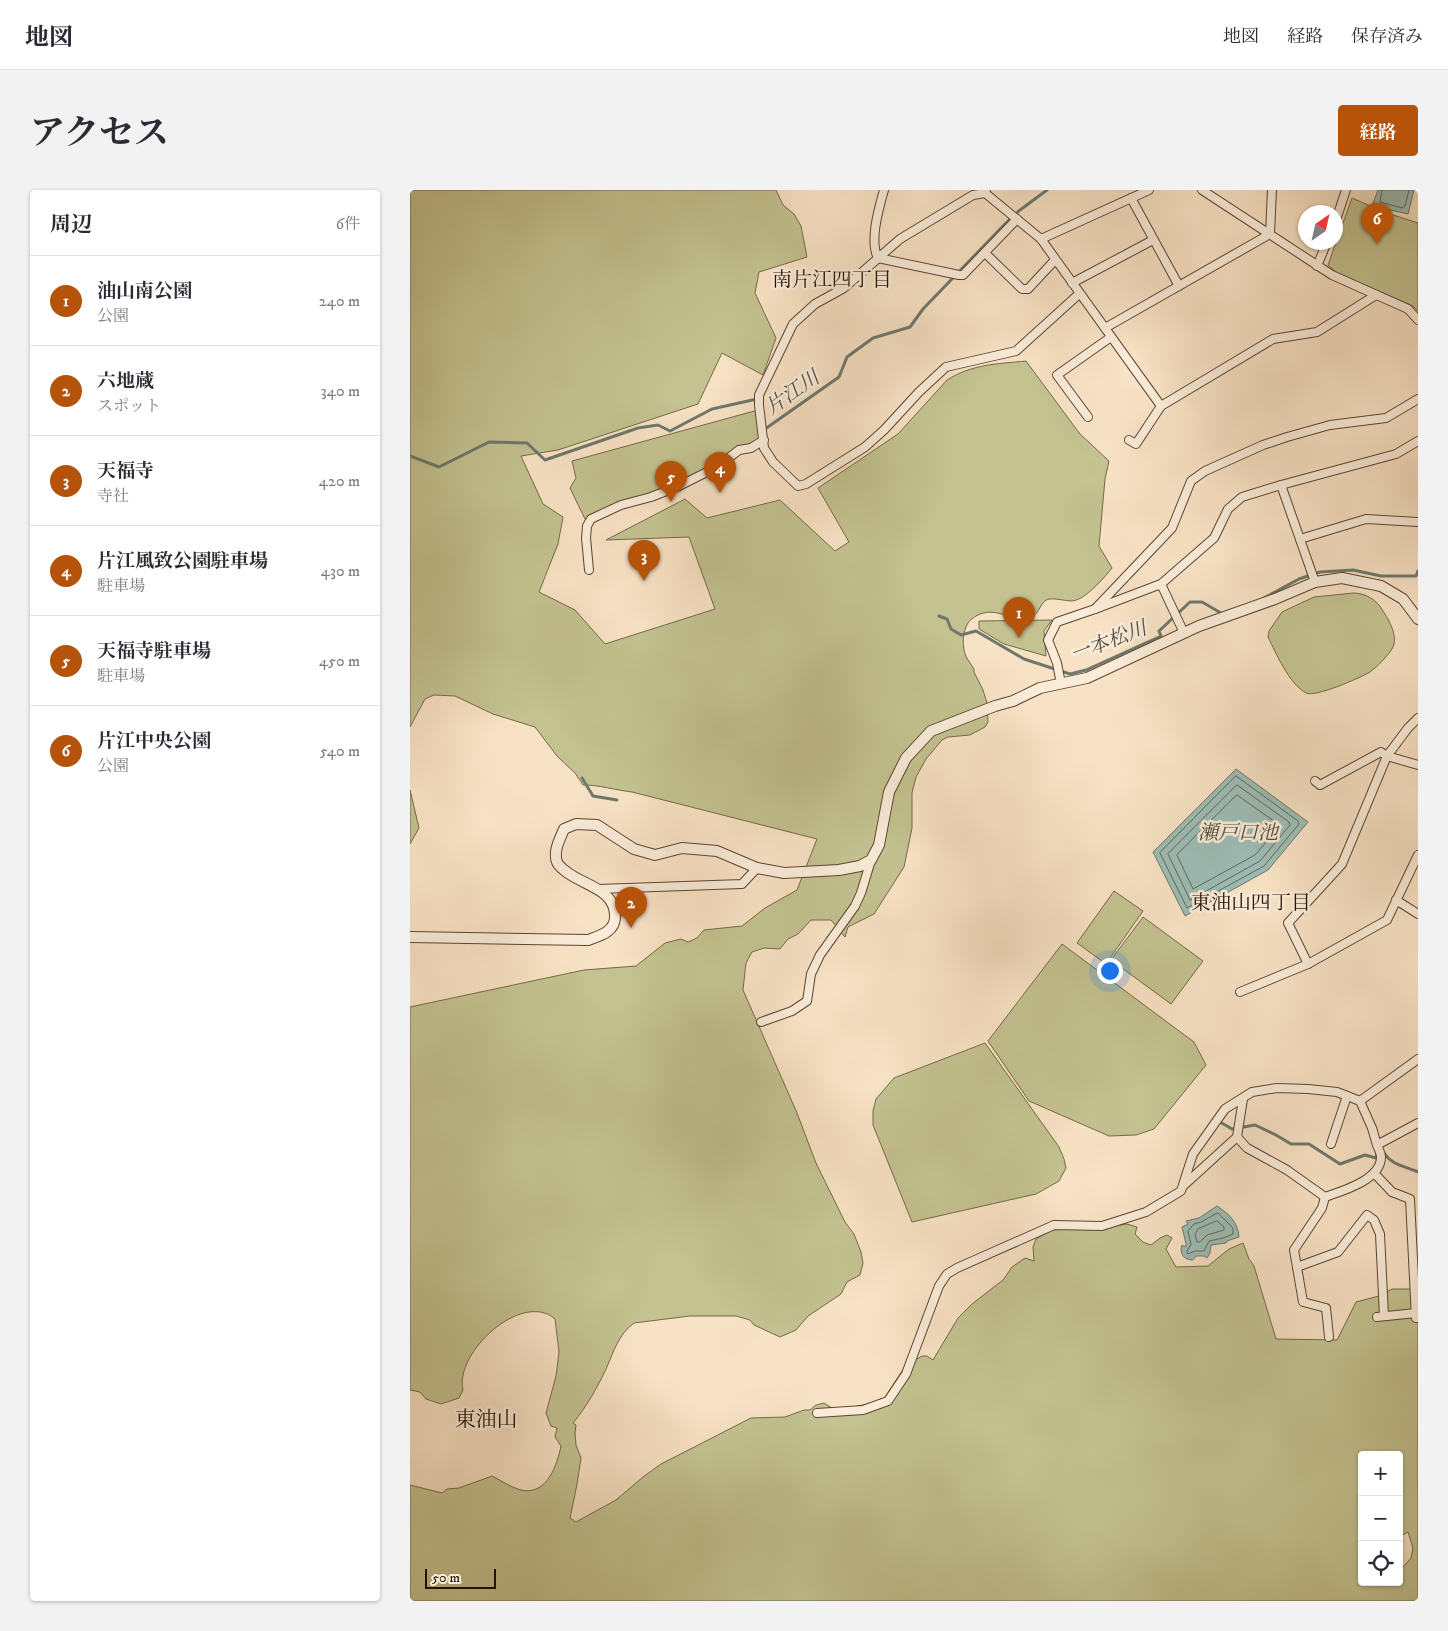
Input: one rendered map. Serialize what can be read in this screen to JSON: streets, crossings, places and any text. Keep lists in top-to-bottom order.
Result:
{
  "districts": ["南片江四丁目", "東油山四丁目", "東油山"],
  "water": ["片江川", "一本松川", "瀬戸口池"],
  "scale_bar": "50 m",
  "north": "top right",
  "page": {
    "header": "地図",
    "nav": ["地図", "経路", "保存済み"],
    "title": "アクセス",
    "buttons": "経路",
    "heading": ["周辺", "6件"],
    "pins": [
      "6",
      "4",
      "5",
      "3",
      "1",
      "2"
    ],
    "list": [
      {
        "mark": "1",
        "name": "油山南公園",
        "note": "公園",
        "value": "240 m"
      },
      {
        "mark": "2",
        "name": "六地蔵",
        "note": "スポット",
        "value": "340 m"
      },
      {
        "mark": "3",
        "name": "天福寺",
        "note": "寺社",
        "value": "420 m"
      },
      {
        "mark": "4",
        "name": "片江風致公園駐車場",
        "note": "駐車場",
        "value": "430 m"
      },
      {
        "mark": "5",
        "name": "天福寺駐車場",
        "note": "駐車場",
        "value": "450 m"
      },
      {
        "mark": "6",
        "name": "片江中央公園",
        "note": "公園",
        "value": "540 m"
      }
    ],
    "map_buttons": ["+", "−"],
    "scale": "50 m"
  }
}
